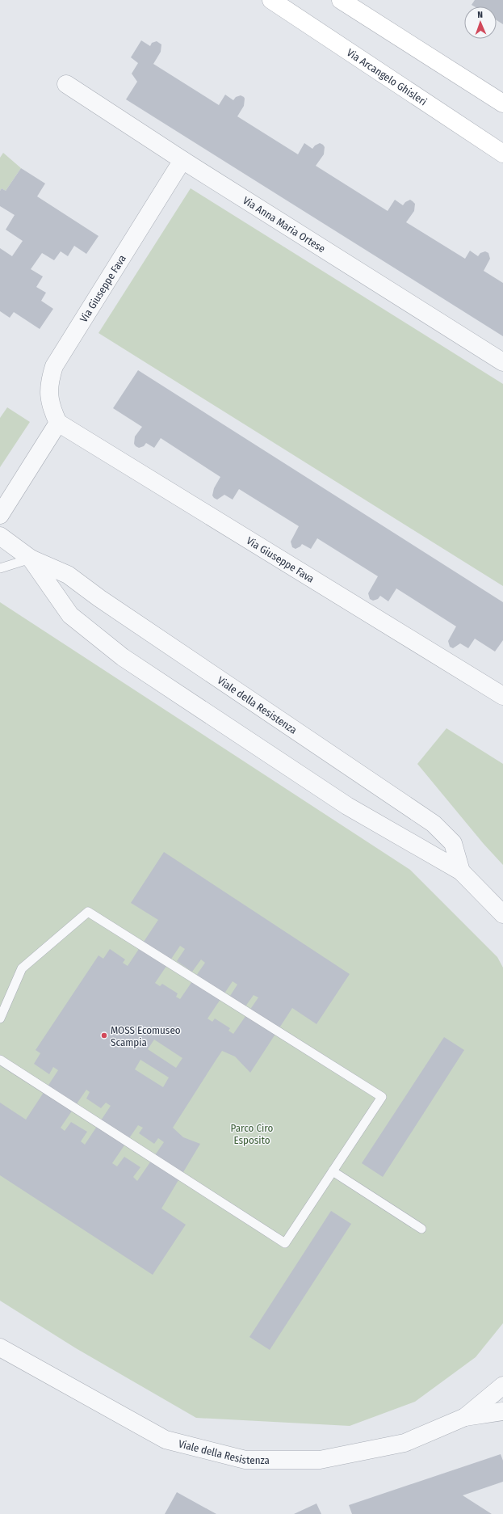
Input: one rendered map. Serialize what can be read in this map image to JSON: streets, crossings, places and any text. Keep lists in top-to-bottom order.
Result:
{
  "streets": {
    "street": [
      "Via Arcangelo Ghisleri",
      "Via Anna Maria Ortese",
      "Via Giuseppe Fava",
      "Viale della Resistenza"
    ]
  },
  "crossings": [
    ["Via Anna Maria Ortese", "Via Giuseppe Fava"]
  ],
  "parks": ["Parco Ciro Esposito"],
  "places": ["MOSS Ecomuseo Scampia"],
  "north": "top"
}
